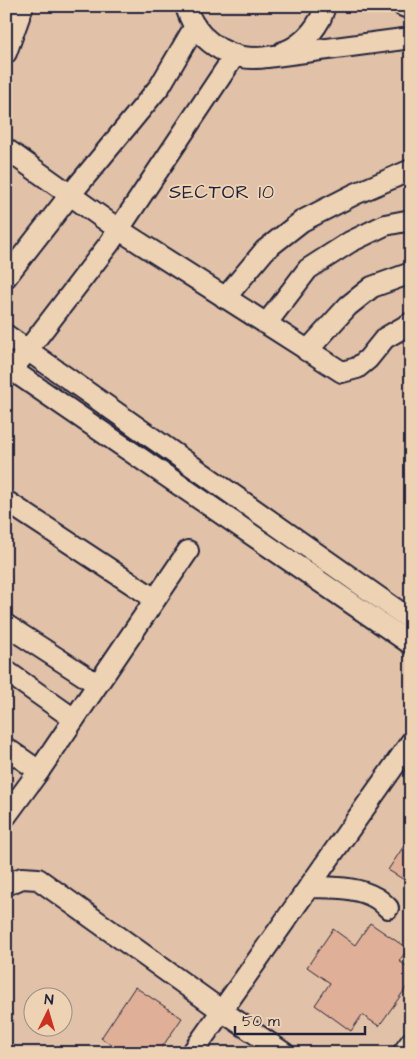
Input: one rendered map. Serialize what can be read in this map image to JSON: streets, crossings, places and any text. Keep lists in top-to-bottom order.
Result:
{
  "districts": ["SECTOR 10"],
  "scale_bar": "50 m",
  "north": "top"
}
